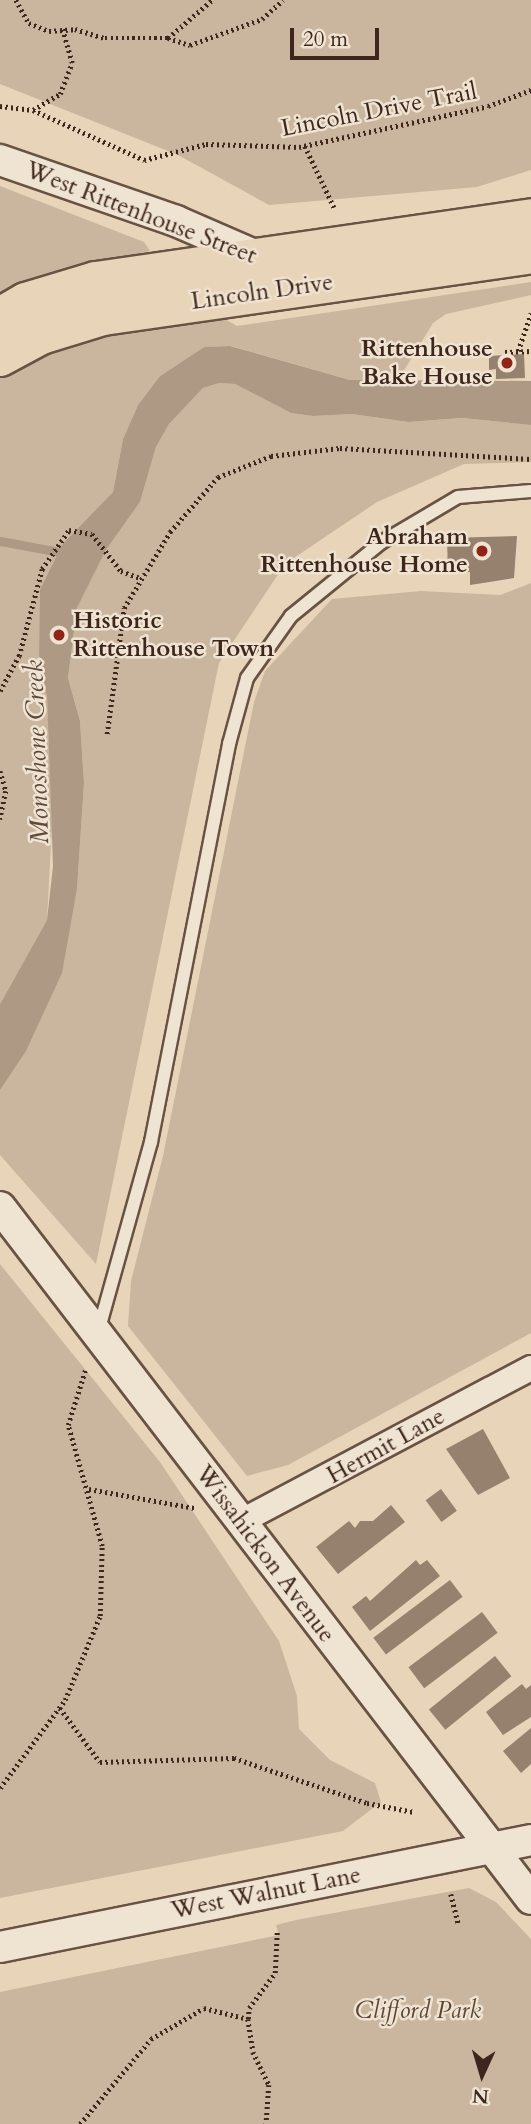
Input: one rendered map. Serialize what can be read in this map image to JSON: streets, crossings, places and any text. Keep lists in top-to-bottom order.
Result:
{
  "streets": {
    "main road": ["Lincoln Drive"],
    "street": [
      "West Rittenhouse Street",
      "Hermit Lane",
      "Wissahickon Avenue",
      "West Walnut Lane"
    ],
    "path": ["Lincoln Drive Trail"]
  },
  "crossings": [
    ["West Rittenhouse Street", "Lincoln Drive"],
    ["Hermit Lane", "Wissahickon Avenue"],
    ["Wissahickon Avenue", "West Walnut Lane"]
  ],
  "water": ["Monoshone Creek"],
  "parks": ["Clifford Park"],
  "places": ["Rittenhouse Bake House", "Abraham Rittenhouse Home", "Historic Rittenhouse Town"],
  "scale_bar": "20 m",
  "north": "bottom"
}
